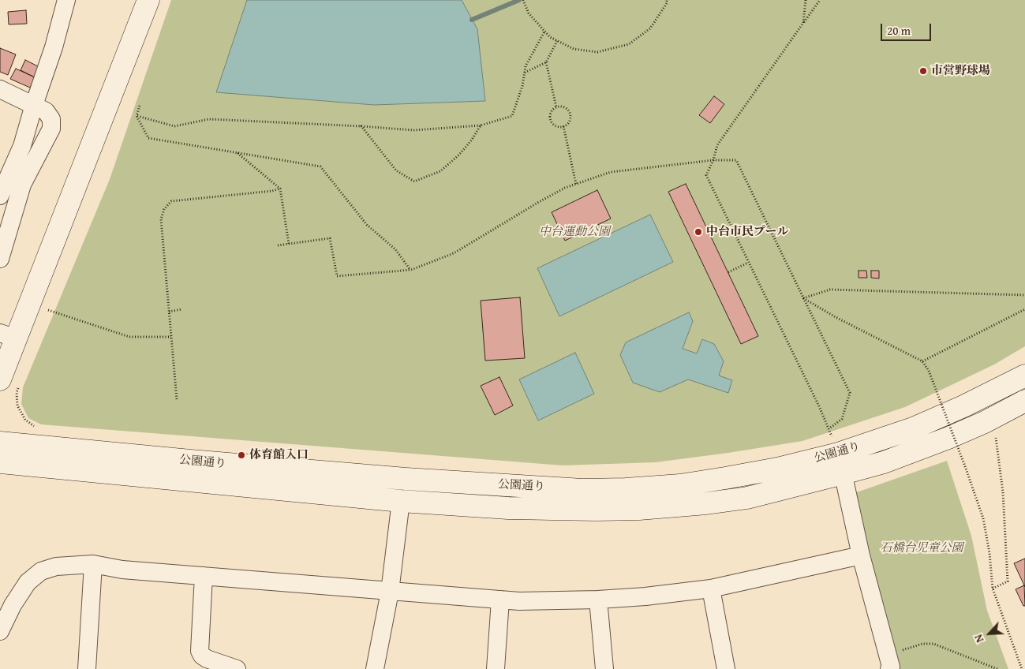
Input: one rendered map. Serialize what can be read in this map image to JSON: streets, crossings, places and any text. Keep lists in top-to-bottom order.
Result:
{
  "streets": {
    "street": ["公園通り"]
  },
  "parks": ["中台運動公園", "石橋台児童公園"],
  "places": ["市営野球場", "中台市民プール", "体育館入口"],
  "scale_bar": "20 m",
  "north": "bottom left"
}
